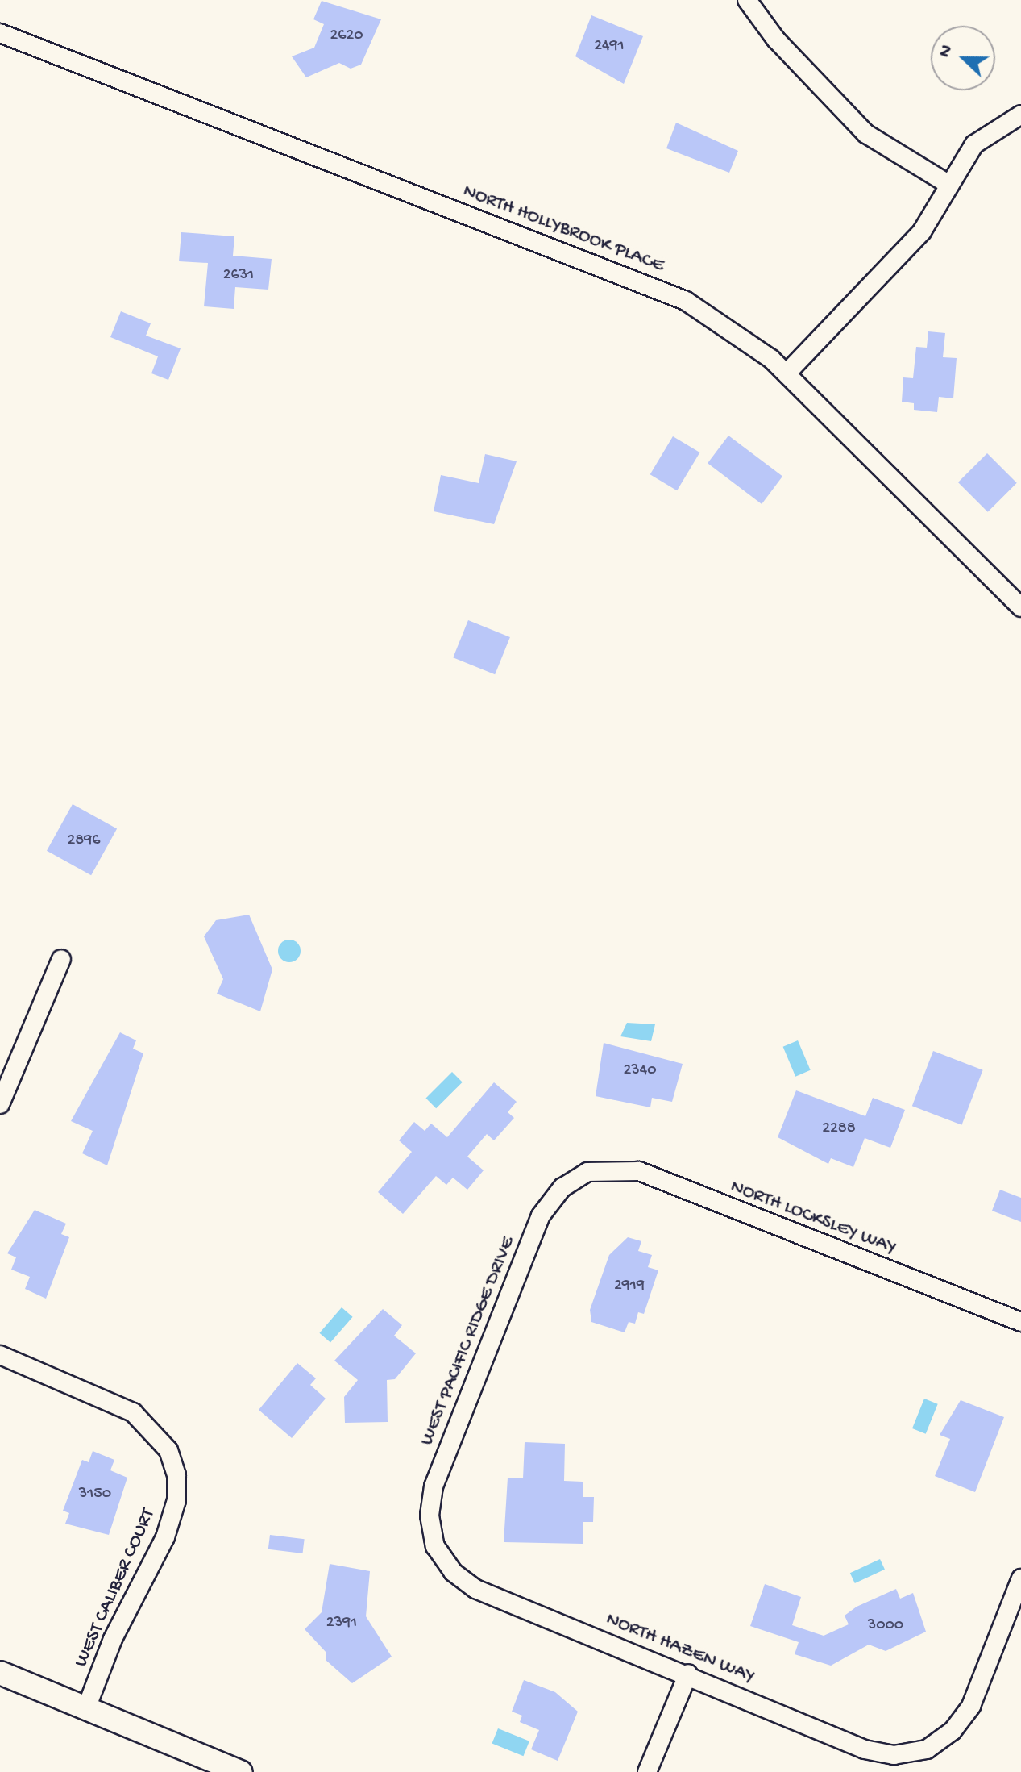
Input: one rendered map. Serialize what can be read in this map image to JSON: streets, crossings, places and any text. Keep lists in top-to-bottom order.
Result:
{
  "streets": {
    "street": [
      "NORTH HOLLYBROOK PLACE",
      "NORTH LOCKSLEY WAY",
      "WEST PACIFIC RIDGE DRIVE",
      "WEST CALIBER COURT",
      "NORTH HAZEN WAY"
    ]
  },
  "crossings": [
    ["NORTH LOCKSLEY WAY", "WEST PACIFIC RIDGE DRIVE"],
    ["WEST PACIFIC RIDGE DRIVE", "NORTH HAZEN WAY"]
  ],
  "house_numbers": [
    "2620",
    "2491",
    "2631",
    "2896",
    "2340",
    "2288",
    "2919",
    "3150",
    "2391",
    "3000"
  ],
  "north": "left"
}
